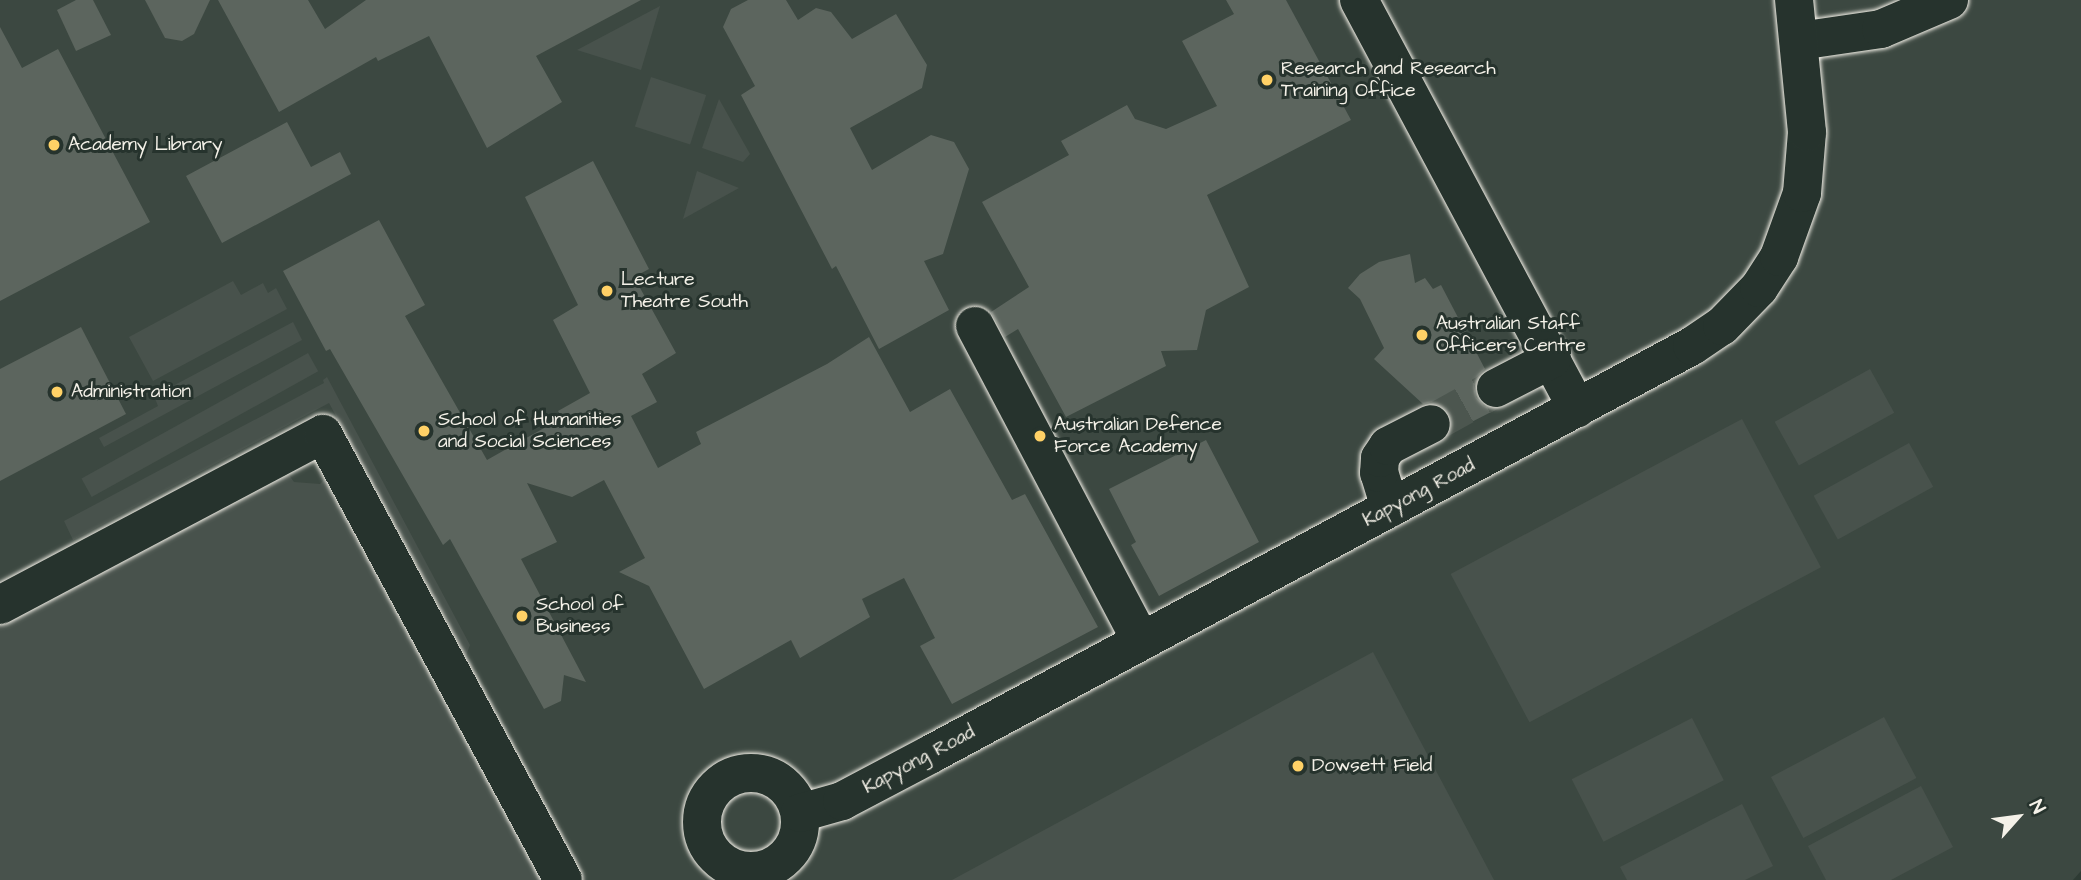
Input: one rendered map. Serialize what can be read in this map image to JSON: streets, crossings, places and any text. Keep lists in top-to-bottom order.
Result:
{
  "streets": {
    "street": ["Kapyong Road"]
  },
  "places": [
    "Research and Research Training Office",
    "Academy Library",
    "Lecture Theatre South",
    "Australian Staff Officers Centre",
    "Administration",
    "School of Humanities and Social Sciences",
    "Australian Defence Force Academy",
    "School of Business",
    "Dowsett Field"
  ],
  "north": "top right"
}
